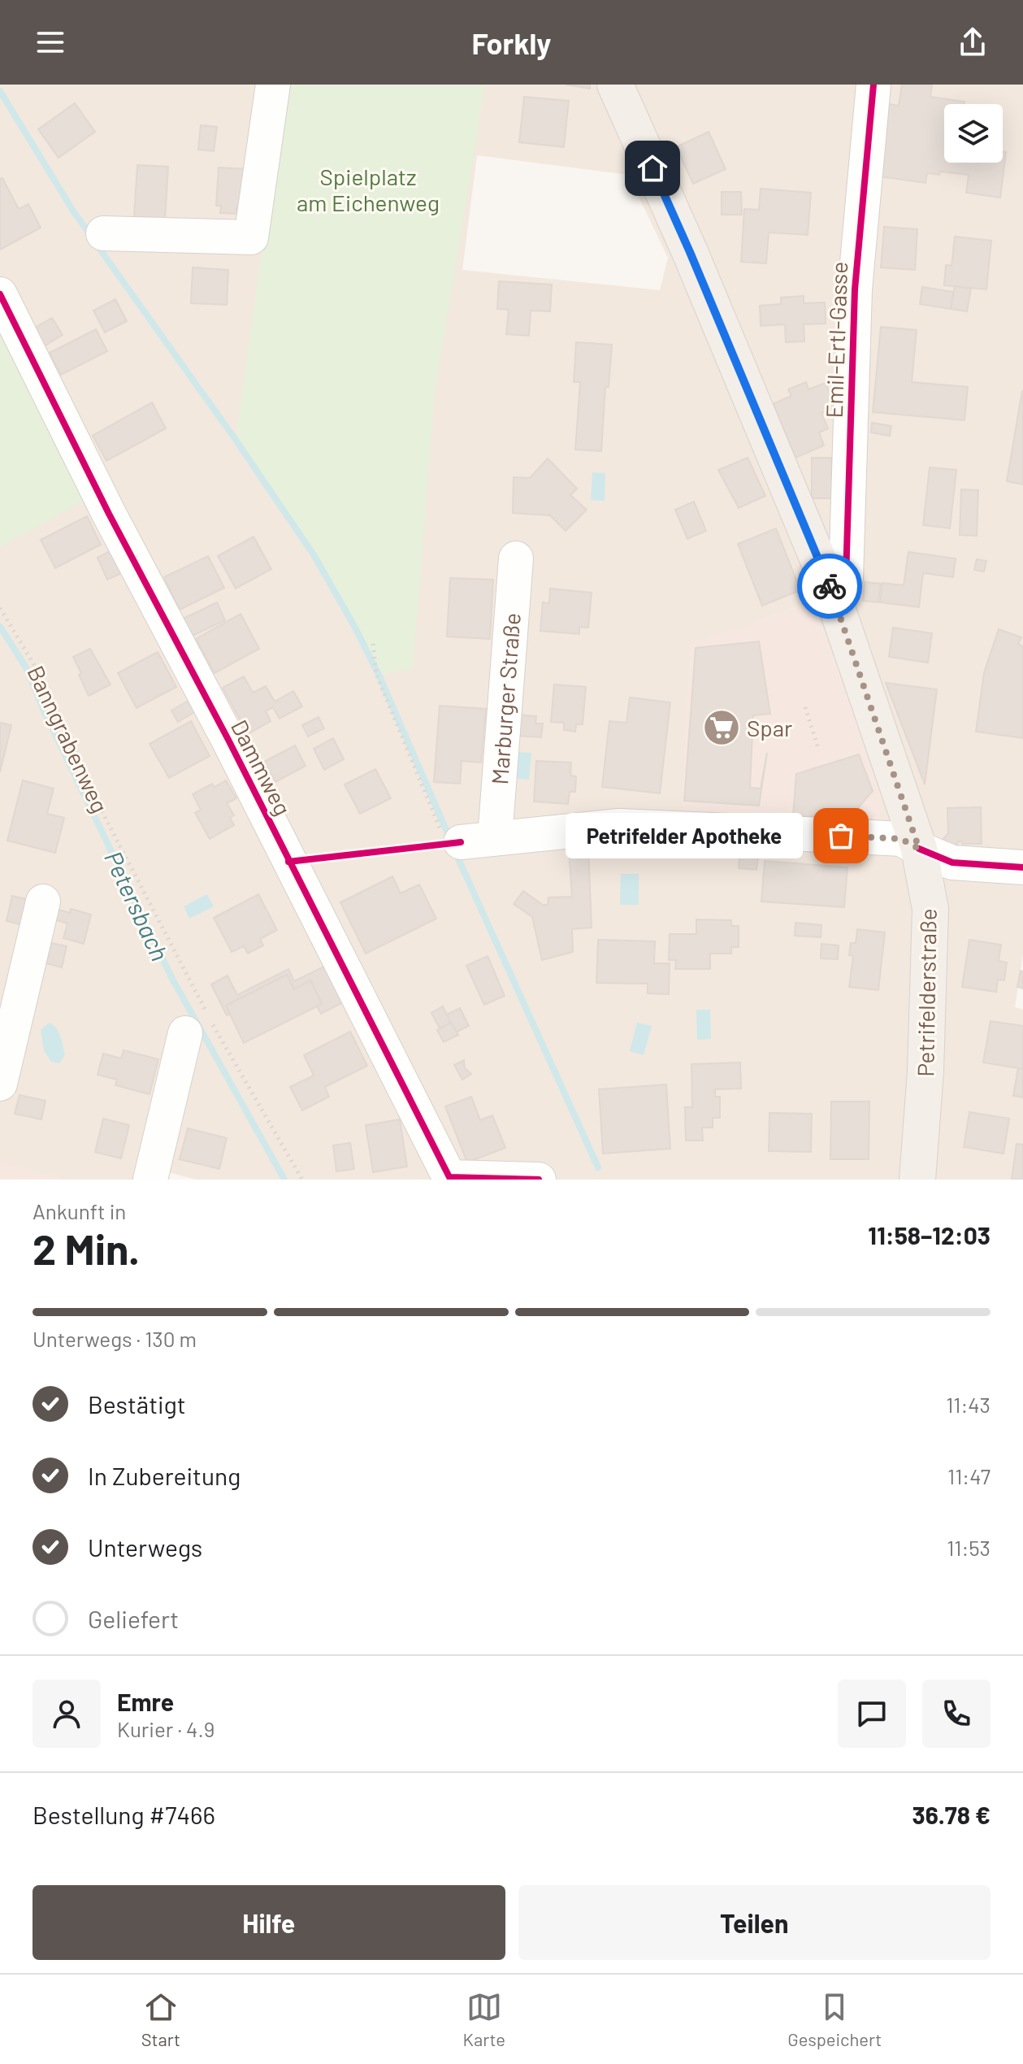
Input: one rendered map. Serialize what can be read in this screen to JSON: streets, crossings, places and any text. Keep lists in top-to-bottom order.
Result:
{
  "streets": {
    "main road": ["Petrifelderstraße"],
    "street": ["Emil-Ertl-Gasse", "Marburger Straße", "Dammweg"],
    "path": ["Banngrabenweg"]
  },
  "crossings": [
    ["Emil-Ertl-Gasse", "Petrifelderstraße"]
  ],
  "water": ["Petersbach"],
  "parks": ["Spielplatz am Eichenweg"],
  "places": {
    "supermarket": ["Spar"],
    "other": ["Petrifelder Apotheke"]
  },
  "page": {
    "header": "Forkly",
    "bubble": "Petrifelder Apotheke",
    "heading": ["2 Min.", "Ankunft in", "11:58–12:03"],
    "panel": [
      "Emre",
      "Kurier · 4.9",
      "Bestellung #7466",
      "36.78 €"
    ],
    "bar": "Unterwegs · 130 m",
    "list": [
      ["Bestätigt", "11:43"],
      ["In Zubereitung", "11:47"],
      ["Unterwegs", "11:53"],
      "Geliefert"
    ],
    "buttons": ["Hilfe", "Teilen"],
    "tabs": ["Start", "Karte", "Gespeichert"]
  }
}
